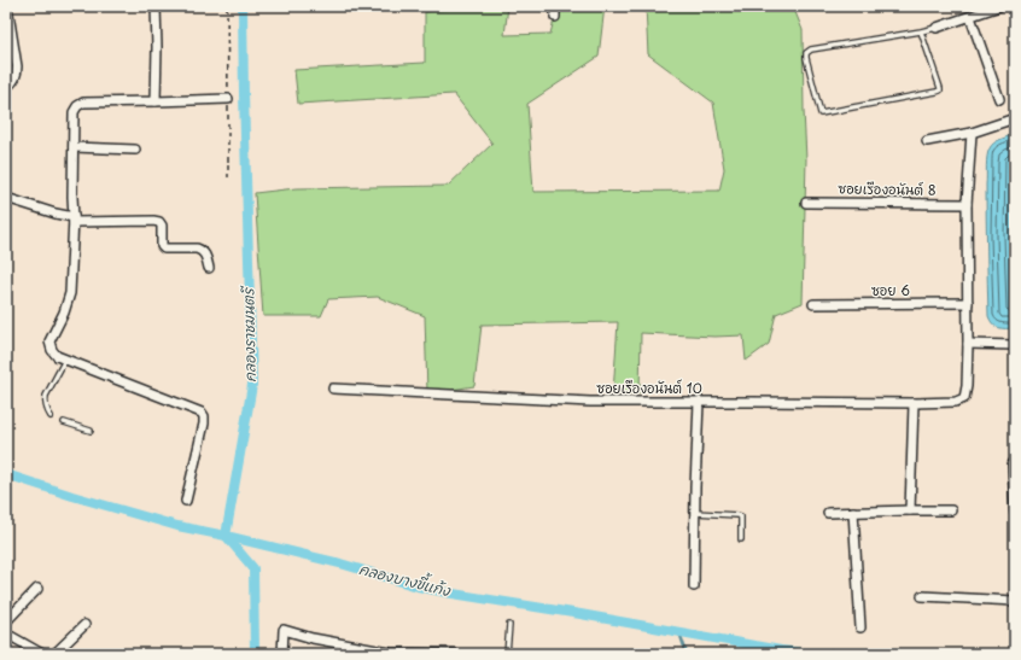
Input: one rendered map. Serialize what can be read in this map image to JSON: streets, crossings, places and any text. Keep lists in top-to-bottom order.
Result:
{
  "streets": {
    "street": ["ซอยเรืองอนันต์ 8", "ซอย 6", "ซอยเรืองอนันต์ 10"]
  },
  "water": ["คลองราชมนตรี", "คลองบางขี้แก้ง"]
}
